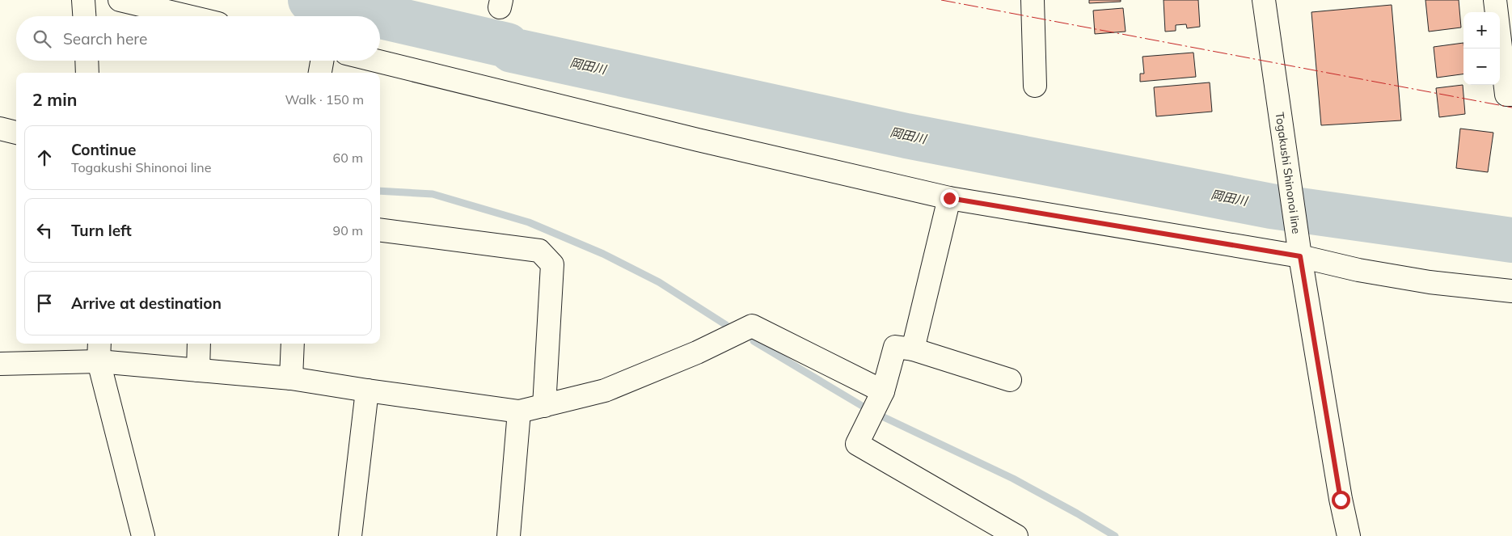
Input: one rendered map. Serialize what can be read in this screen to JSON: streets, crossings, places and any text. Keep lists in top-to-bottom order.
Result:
{
  "streets": {
    "street": ["Togakushi Shinonoi line"]
  },
  "water": ["岡田川"],
  "page": {
    "map_buttons": ["+", "−"],
    "search": "Search here",
    "heading": ["2 min", "Walk · 150 m"],
    "list": [
      ["Continue", "Togakushi Shinonoi line", "60 m"],
      ["Turn left", "90 m"],
      "Arrive at destination"
    ]
  }
}
